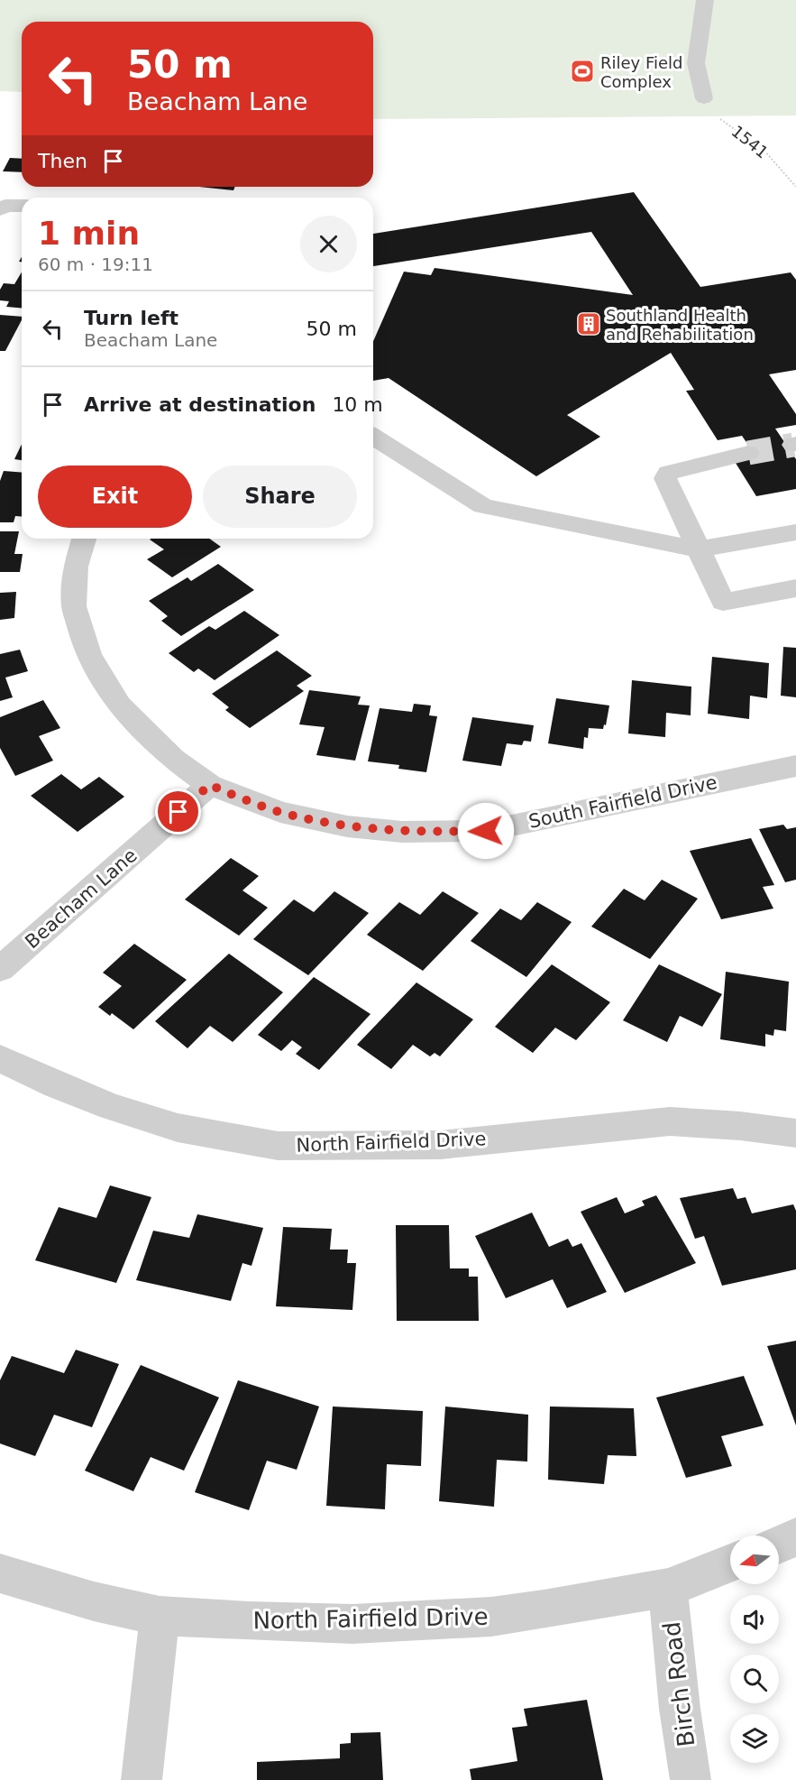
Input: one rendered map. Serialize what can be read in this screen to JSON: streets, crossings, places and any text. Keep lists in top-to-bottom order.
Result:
{
  "streets": {
    "street": [
      "South Fairfield Drive",
      "Beacham Lane",
      "North Fairfield Drive",
      "Birch Road"
    ],
    "path": ["1541"]
  },
  "crossings": [
    ["South Fairfield Drive", "Beacham Lane"],
    ["North Fairfield Drive", "Birch Road"]
  ],
  "places": {
    "sports": ["Riley Field Complex"],
    "building": ["Southland Health and Rehabilitation"]
  },
  "north": "left",
  "page": {
    "turn": ["50 m", "Beacham Lane"],
    "then": "Then",
    "heading": ["1 min", "60 m · 19:11"],
    "list": [
      {
        "name": "Turn left",
        "note": "Beacham Lane",
        "value": "50 m"
      },
      {
        "name": "Arrive at destination",
        "value": "10 m"
      }
    ],
    "buttons": ["Exit", "Share"]
  }
}
